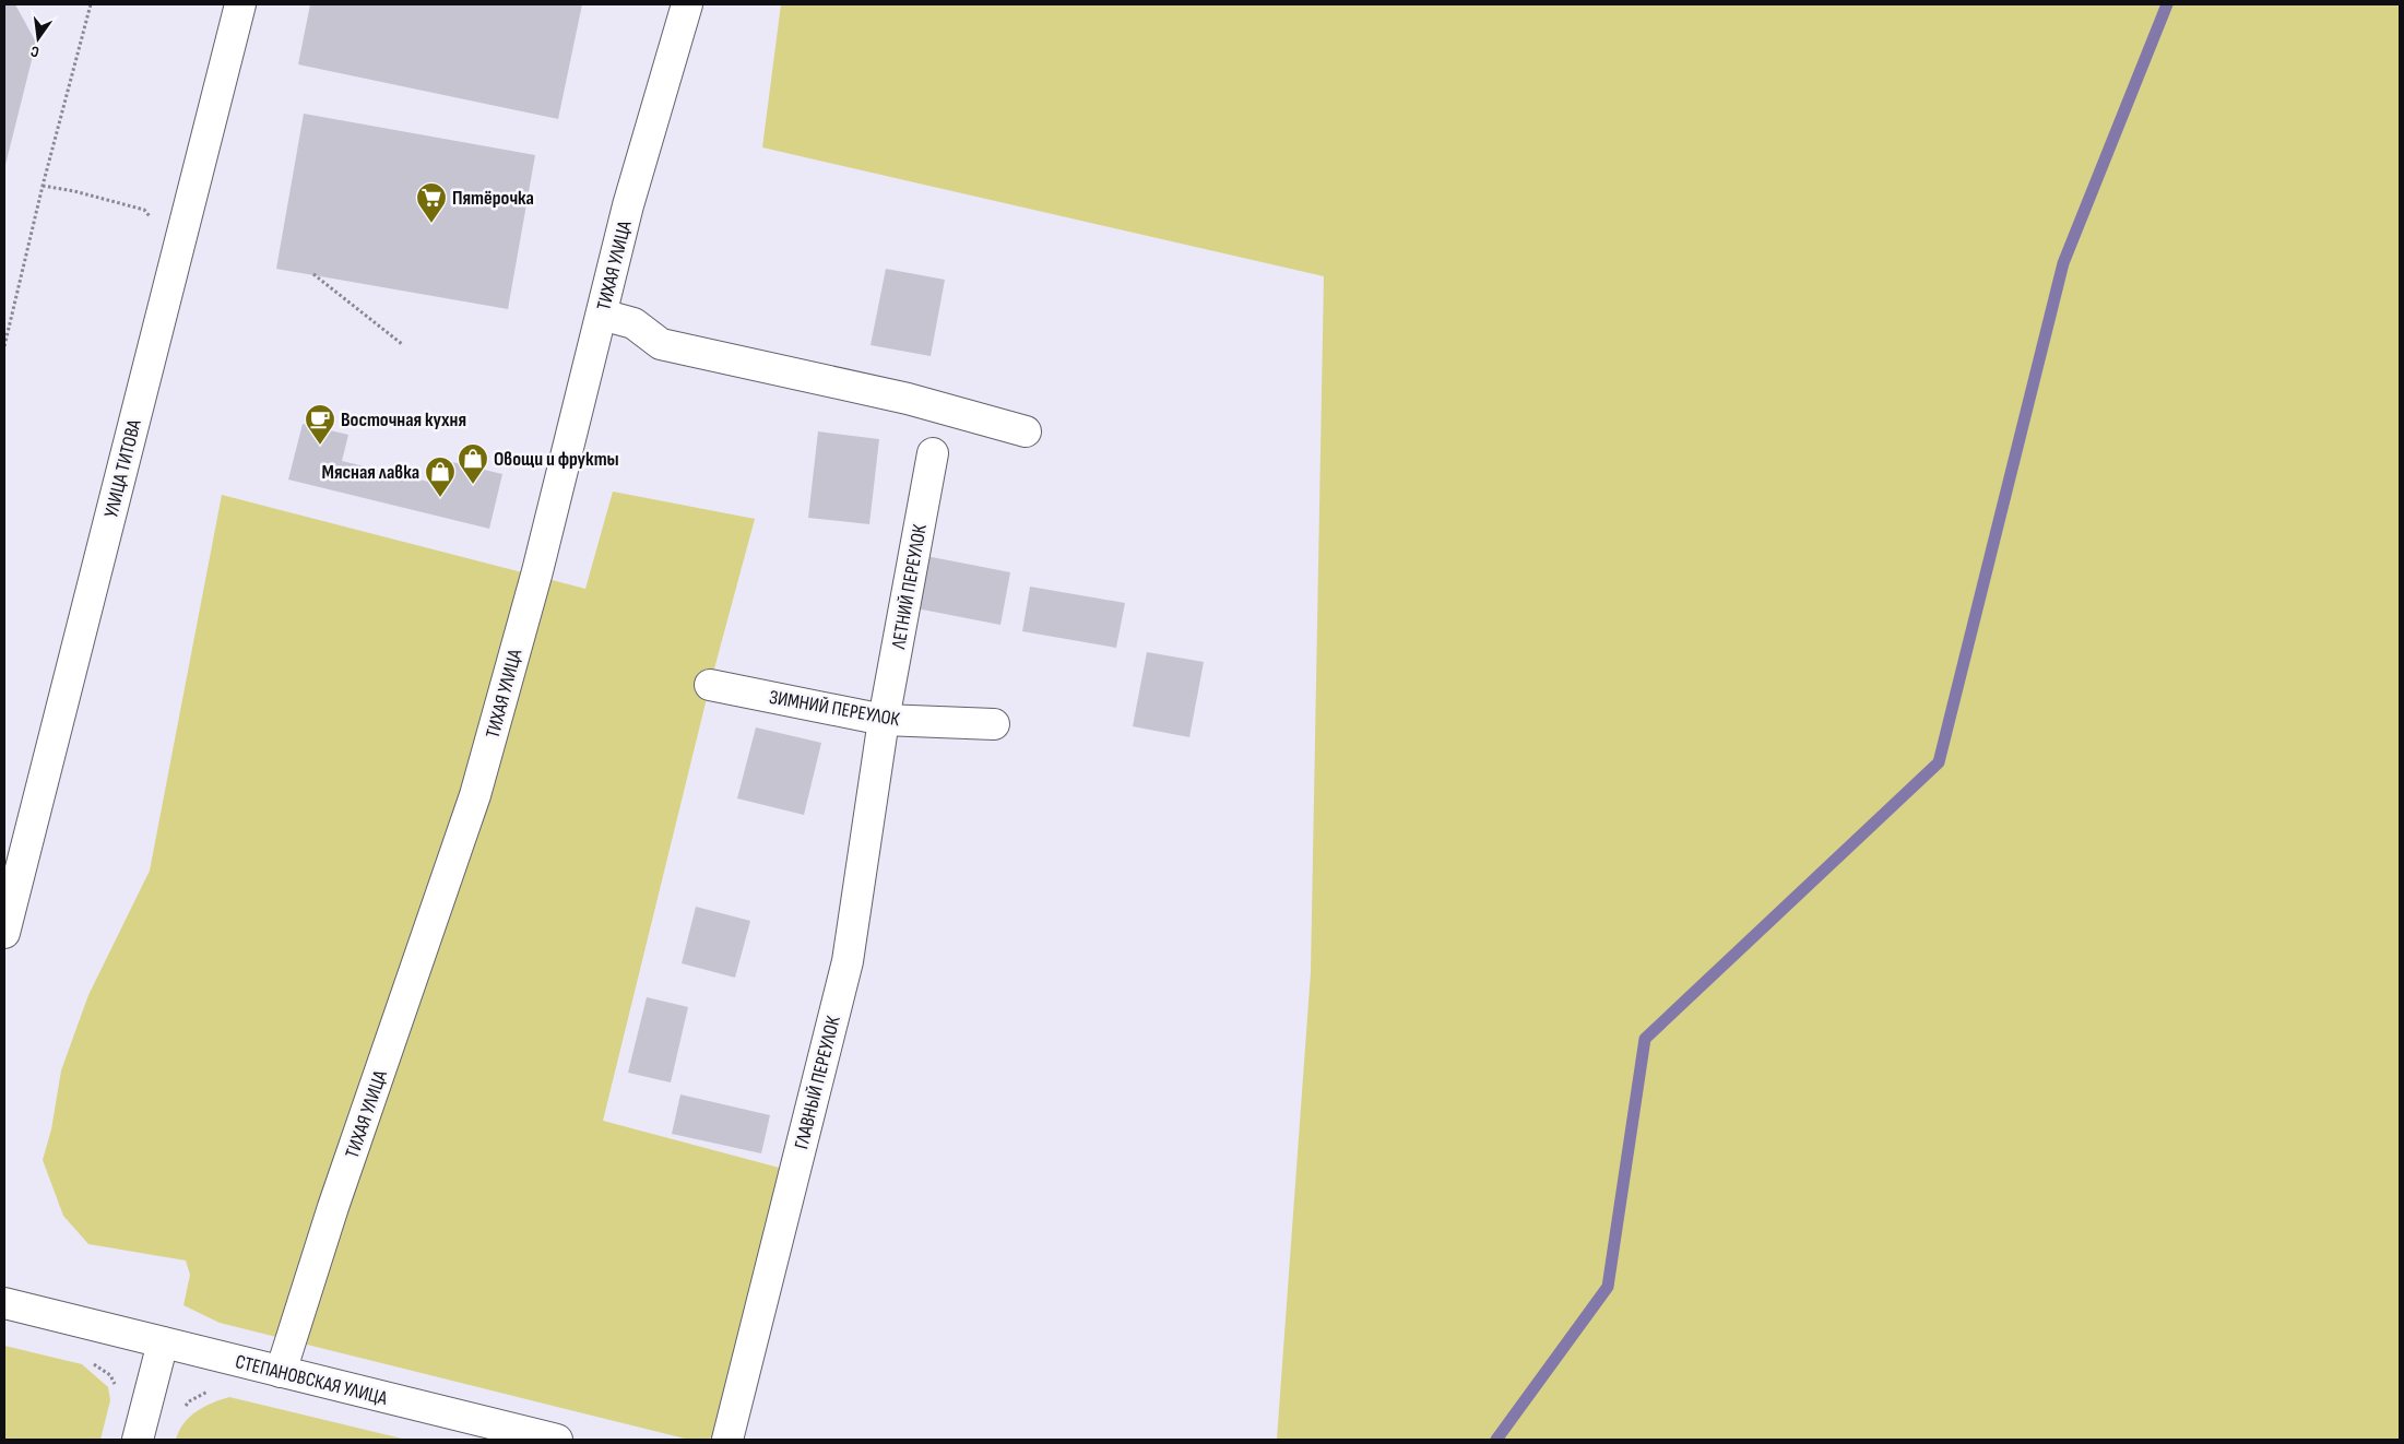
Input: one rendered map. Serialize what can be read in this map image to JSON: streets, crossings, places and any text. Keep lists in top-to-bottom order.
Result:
{
  "streets": {
    "street": [
      "ТИХАЯ УЛИЦА",
      "УЛИЦА ТИТОВА",
      "ЛЕТНИЙ ПЕРЕУЛОК",
      "ЗИМНИЙ ПЕРЕУЛОК",
      "ГЛАВНЫЙ ПЕРЕУЛОК",
      "СТЕПАНОВСКАЯ УЛИЦА"
    ]
  },
  "crossings": [
    ["ТИХАЯ УЛИЦА", "СТЕПАНОВСКАЯ УЛИЦА"],
    ["ЛЕТНИЙ ПЕРЕУЛОК", "ЗИМНИЙ ПЕРЕУЛОК"],
    ["ЛЕТНИЙ ПЕРЕУЛОК", "ГЛАВНЫЙ ПЕРЕУЛОК"],
    ["ЗИМНИЙ ПЕРЕУЛОК", "ГЛАВНЫЙ ПЕРЕУЛОК"]
  ],
  "places": {
    "supermarket": ["Пятёрочка"],
    "cafe": ["Восточная кухня"],
    "shop": ["Овощи и фрукты", "Мясная лавка"]
  },
  "north": "bottom"
}
